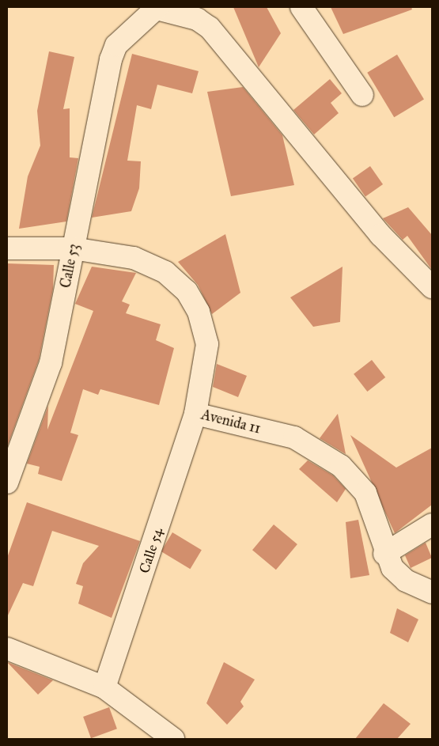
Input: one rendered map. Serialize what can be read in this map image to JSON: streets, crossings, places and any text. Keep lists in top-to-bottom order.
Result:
{
  "streets": {
    "street": ["Calle 53", "Avenida 11", "Calle 54"]
  },
  "crossings": [
    ["Calle 53", "Avenida 11"],
    ["Avenida 11", "Calle 54"]
  ]
}
